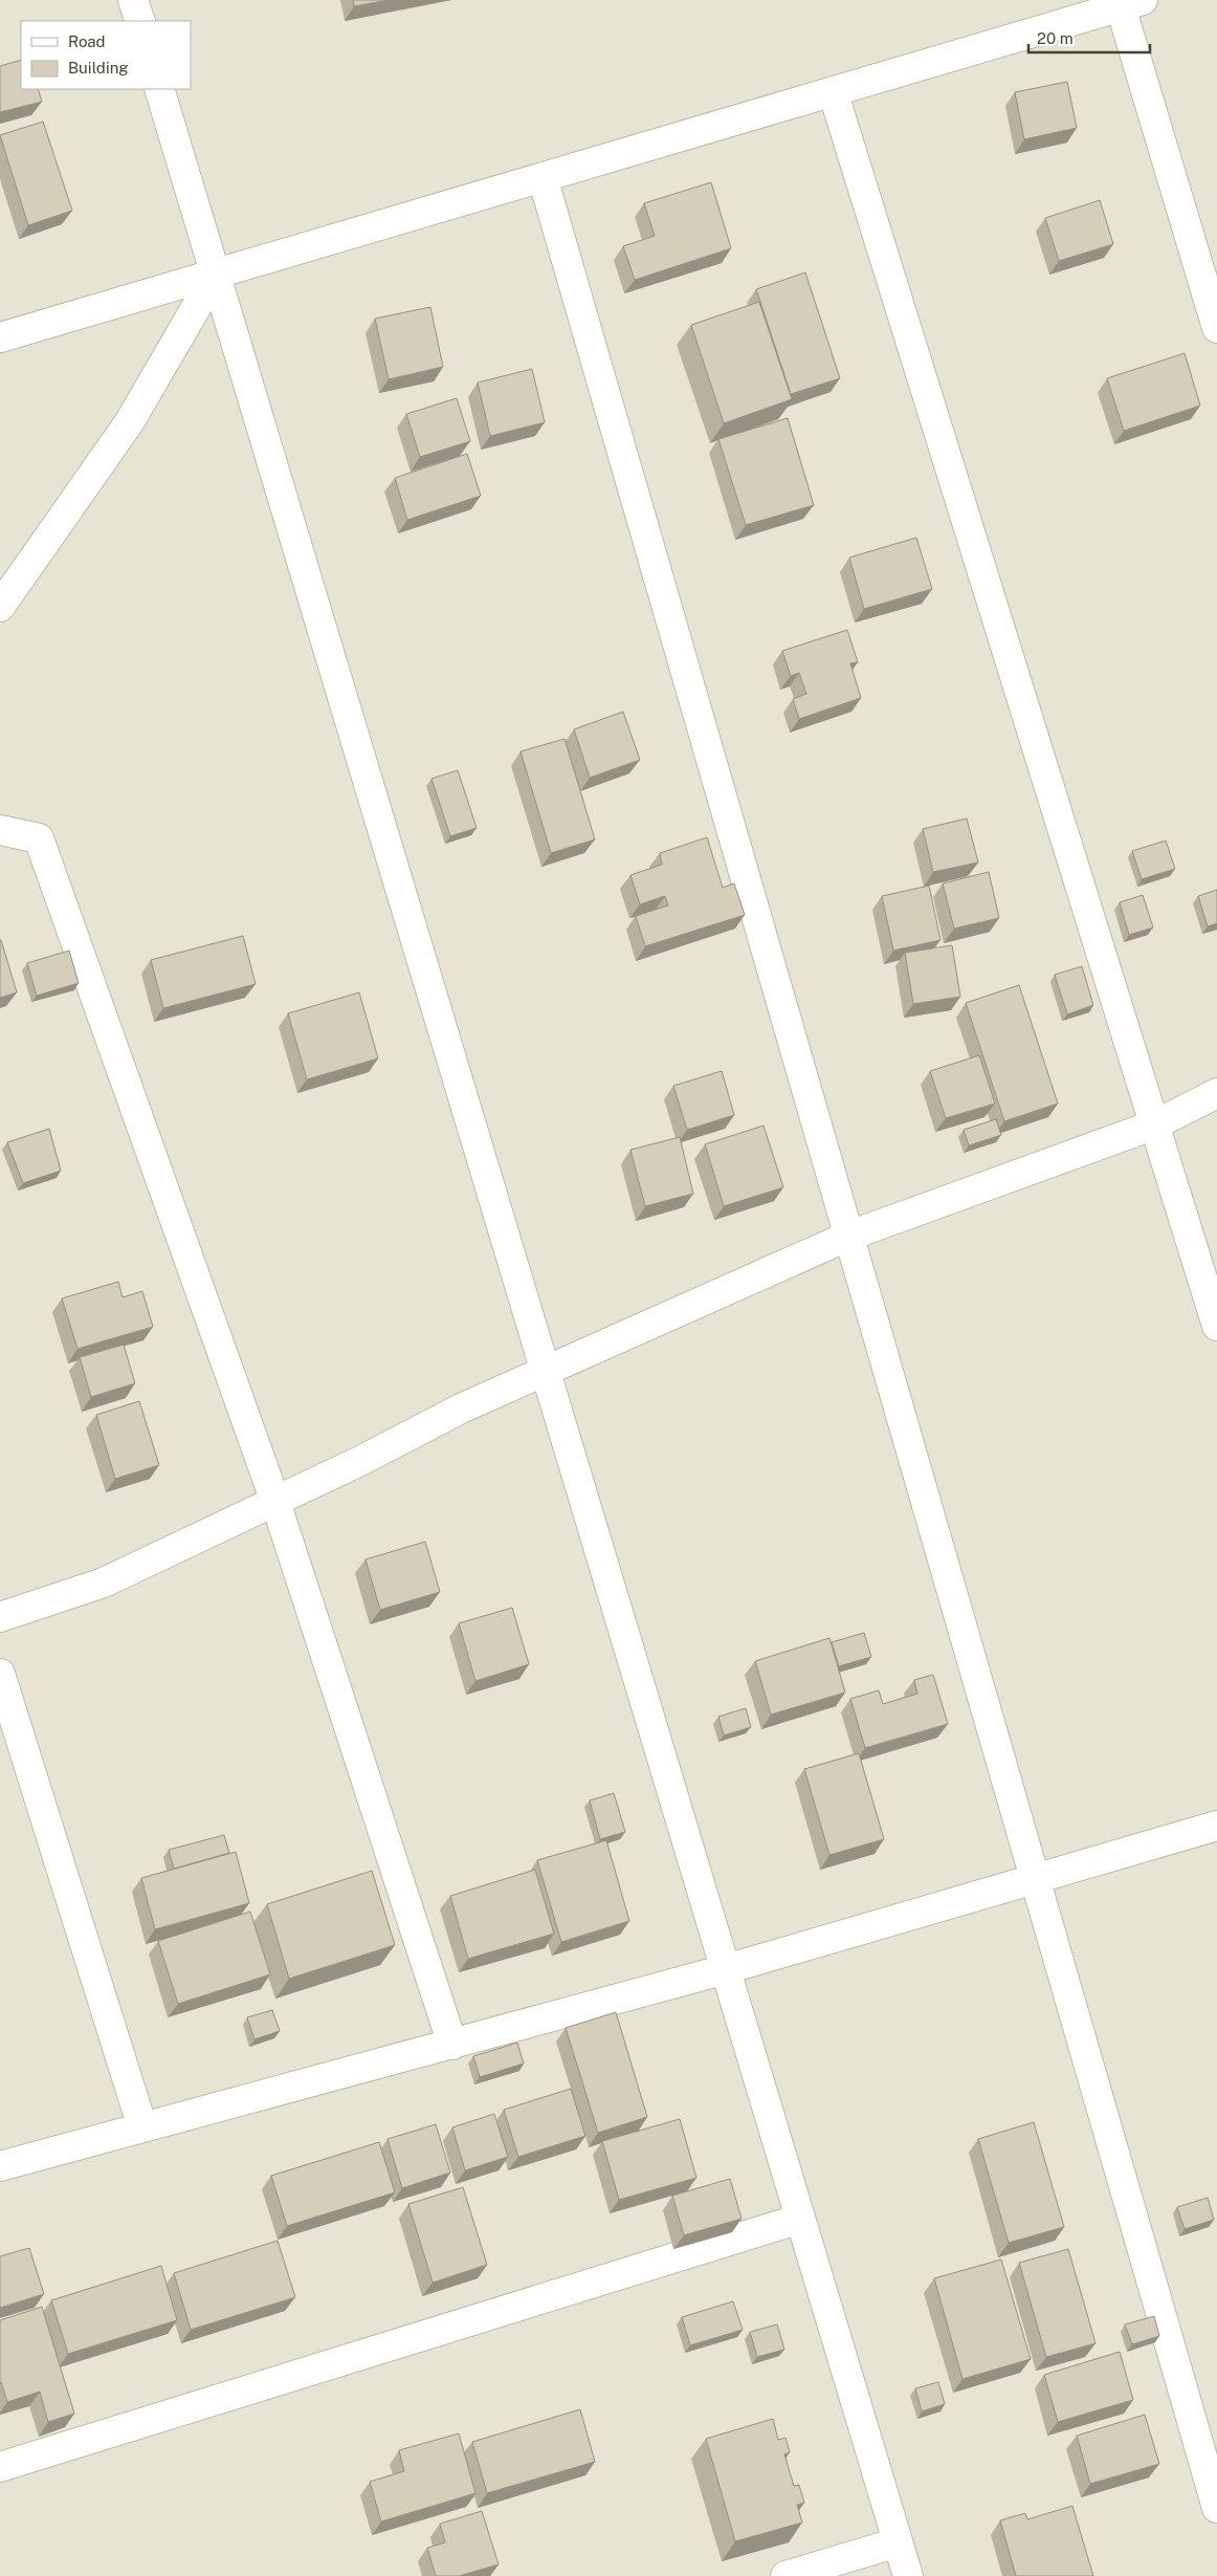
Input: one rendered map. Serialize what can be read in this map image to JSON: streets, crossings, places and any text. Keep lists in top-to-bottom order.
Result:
{
  "legend": ["Road", "Building"],
  "scale_bar": "20 m"
}
